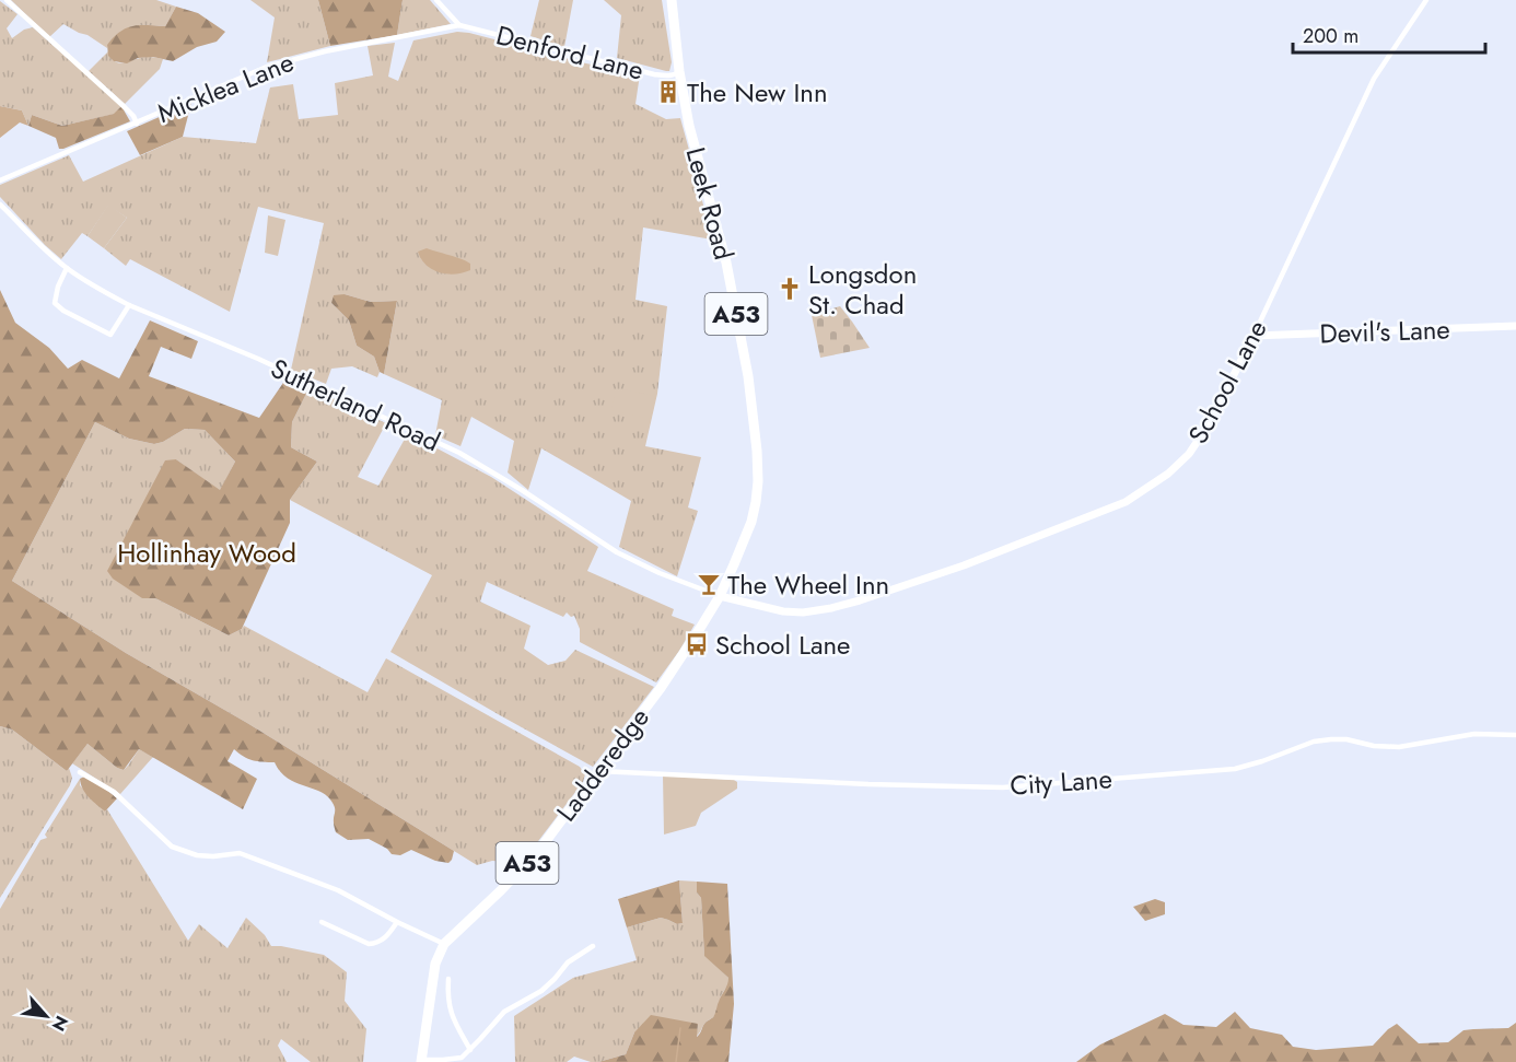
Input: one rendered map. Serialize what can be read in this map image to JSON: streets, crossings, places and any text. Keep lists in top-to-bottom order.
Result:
{
  "streets": {
    "highway": ["Leek Road", "A53", "Ladderedge"],
    "street": [
      "Denford Lane",
      "Micklea Lane",
      "Devil's Lane",
      "School Lane",
      "Sutherland Road",
      "City Lane"
    ]
  },
  "crossings": [
    ["Denford Lane", "Micklea Lane"],
    ["Denford Lane", "Leek Road"],
    ["Leek Road", "School Lane"],
    ["Leek Road", "Sutherland Road"],
    ["Leek Road", "Ladderedge"],
    ["Devil's Lane", "School Lane"],
    ["School Lane", "Sutherland Road"],
    ["School Lane", "Ladderedge"],
    ["Sutherland Road", "Ladderedge"],
    ["Ladderedge", "City Lane"]
  ],
  "parks": ["Hollinhay Wood"],
  "places": {
    "building": ["The New Inn"],
    "church": ["Longsdon St. Chad"],
    "bar": ["The Wheel Inn"],
    "bus stop": ["School Lane"]
  },
  "scale_bar": "200 m",
  "north": "bottom right"
}
